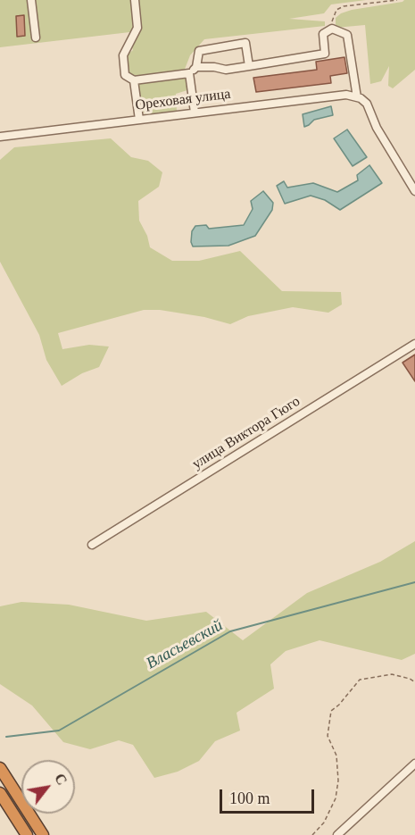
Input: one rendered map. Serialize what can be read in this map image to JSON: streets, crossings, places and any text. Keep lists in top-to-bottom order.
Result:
{
  "streets": {
    "street": ["Ореховая улица", "улица Виктора Гюго"]
  },
  "water": ["Власьевский"],
  "scale_bar": "100 m",
  "north": "top right"
}
